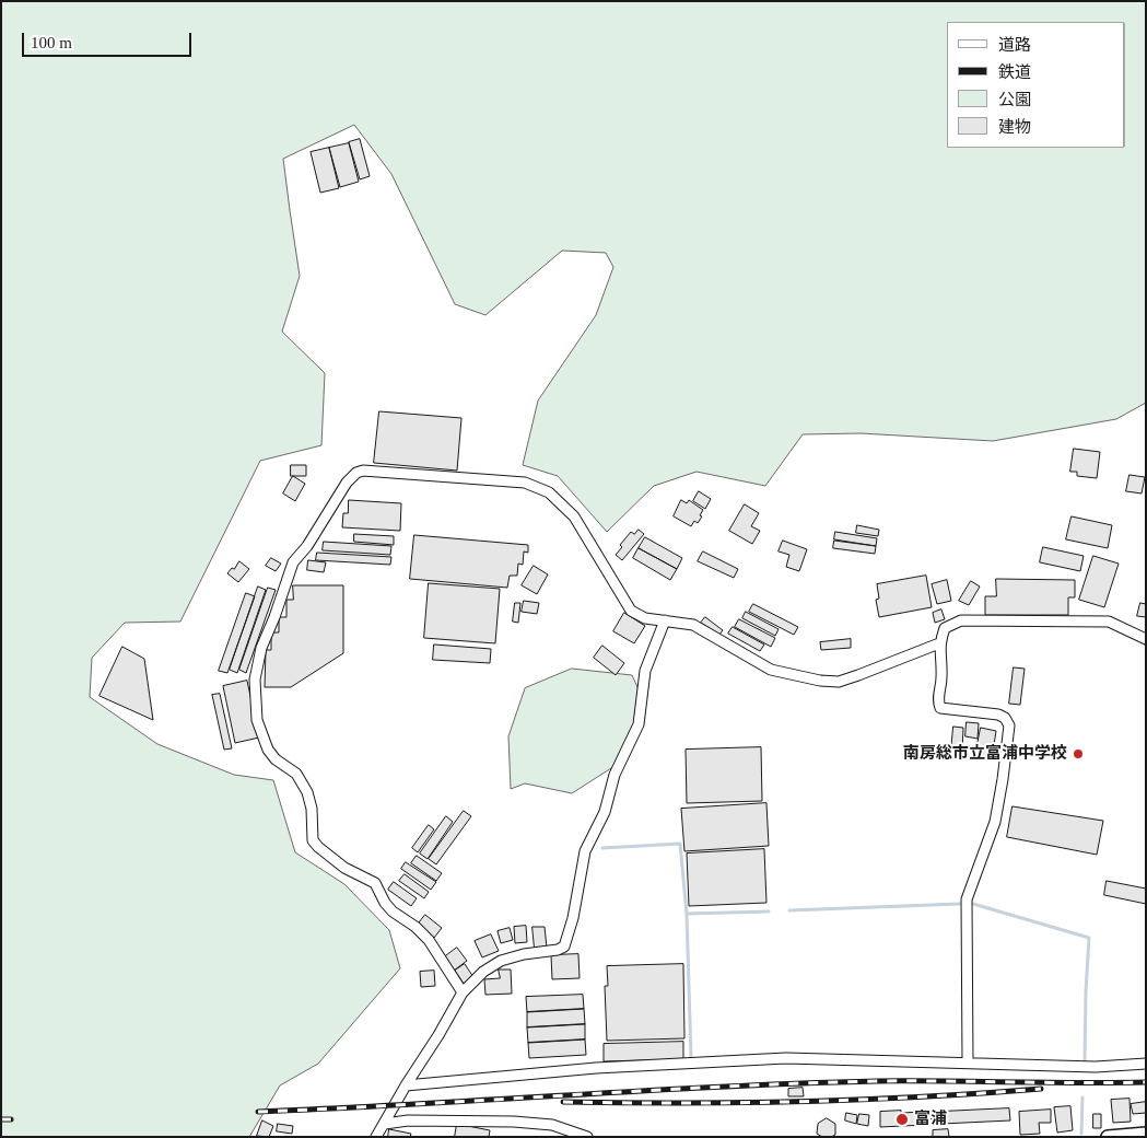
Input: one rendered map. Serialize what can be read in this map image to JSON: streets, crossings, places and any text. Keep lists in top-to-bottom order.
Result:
{
  "places": ["南房総市立富浦中学校", "富浦"],
  "legend": [
    "道路",
    "鉄道",
    "公園",
    "建物"
  ],
  "scale_bar": "100 m"
}
